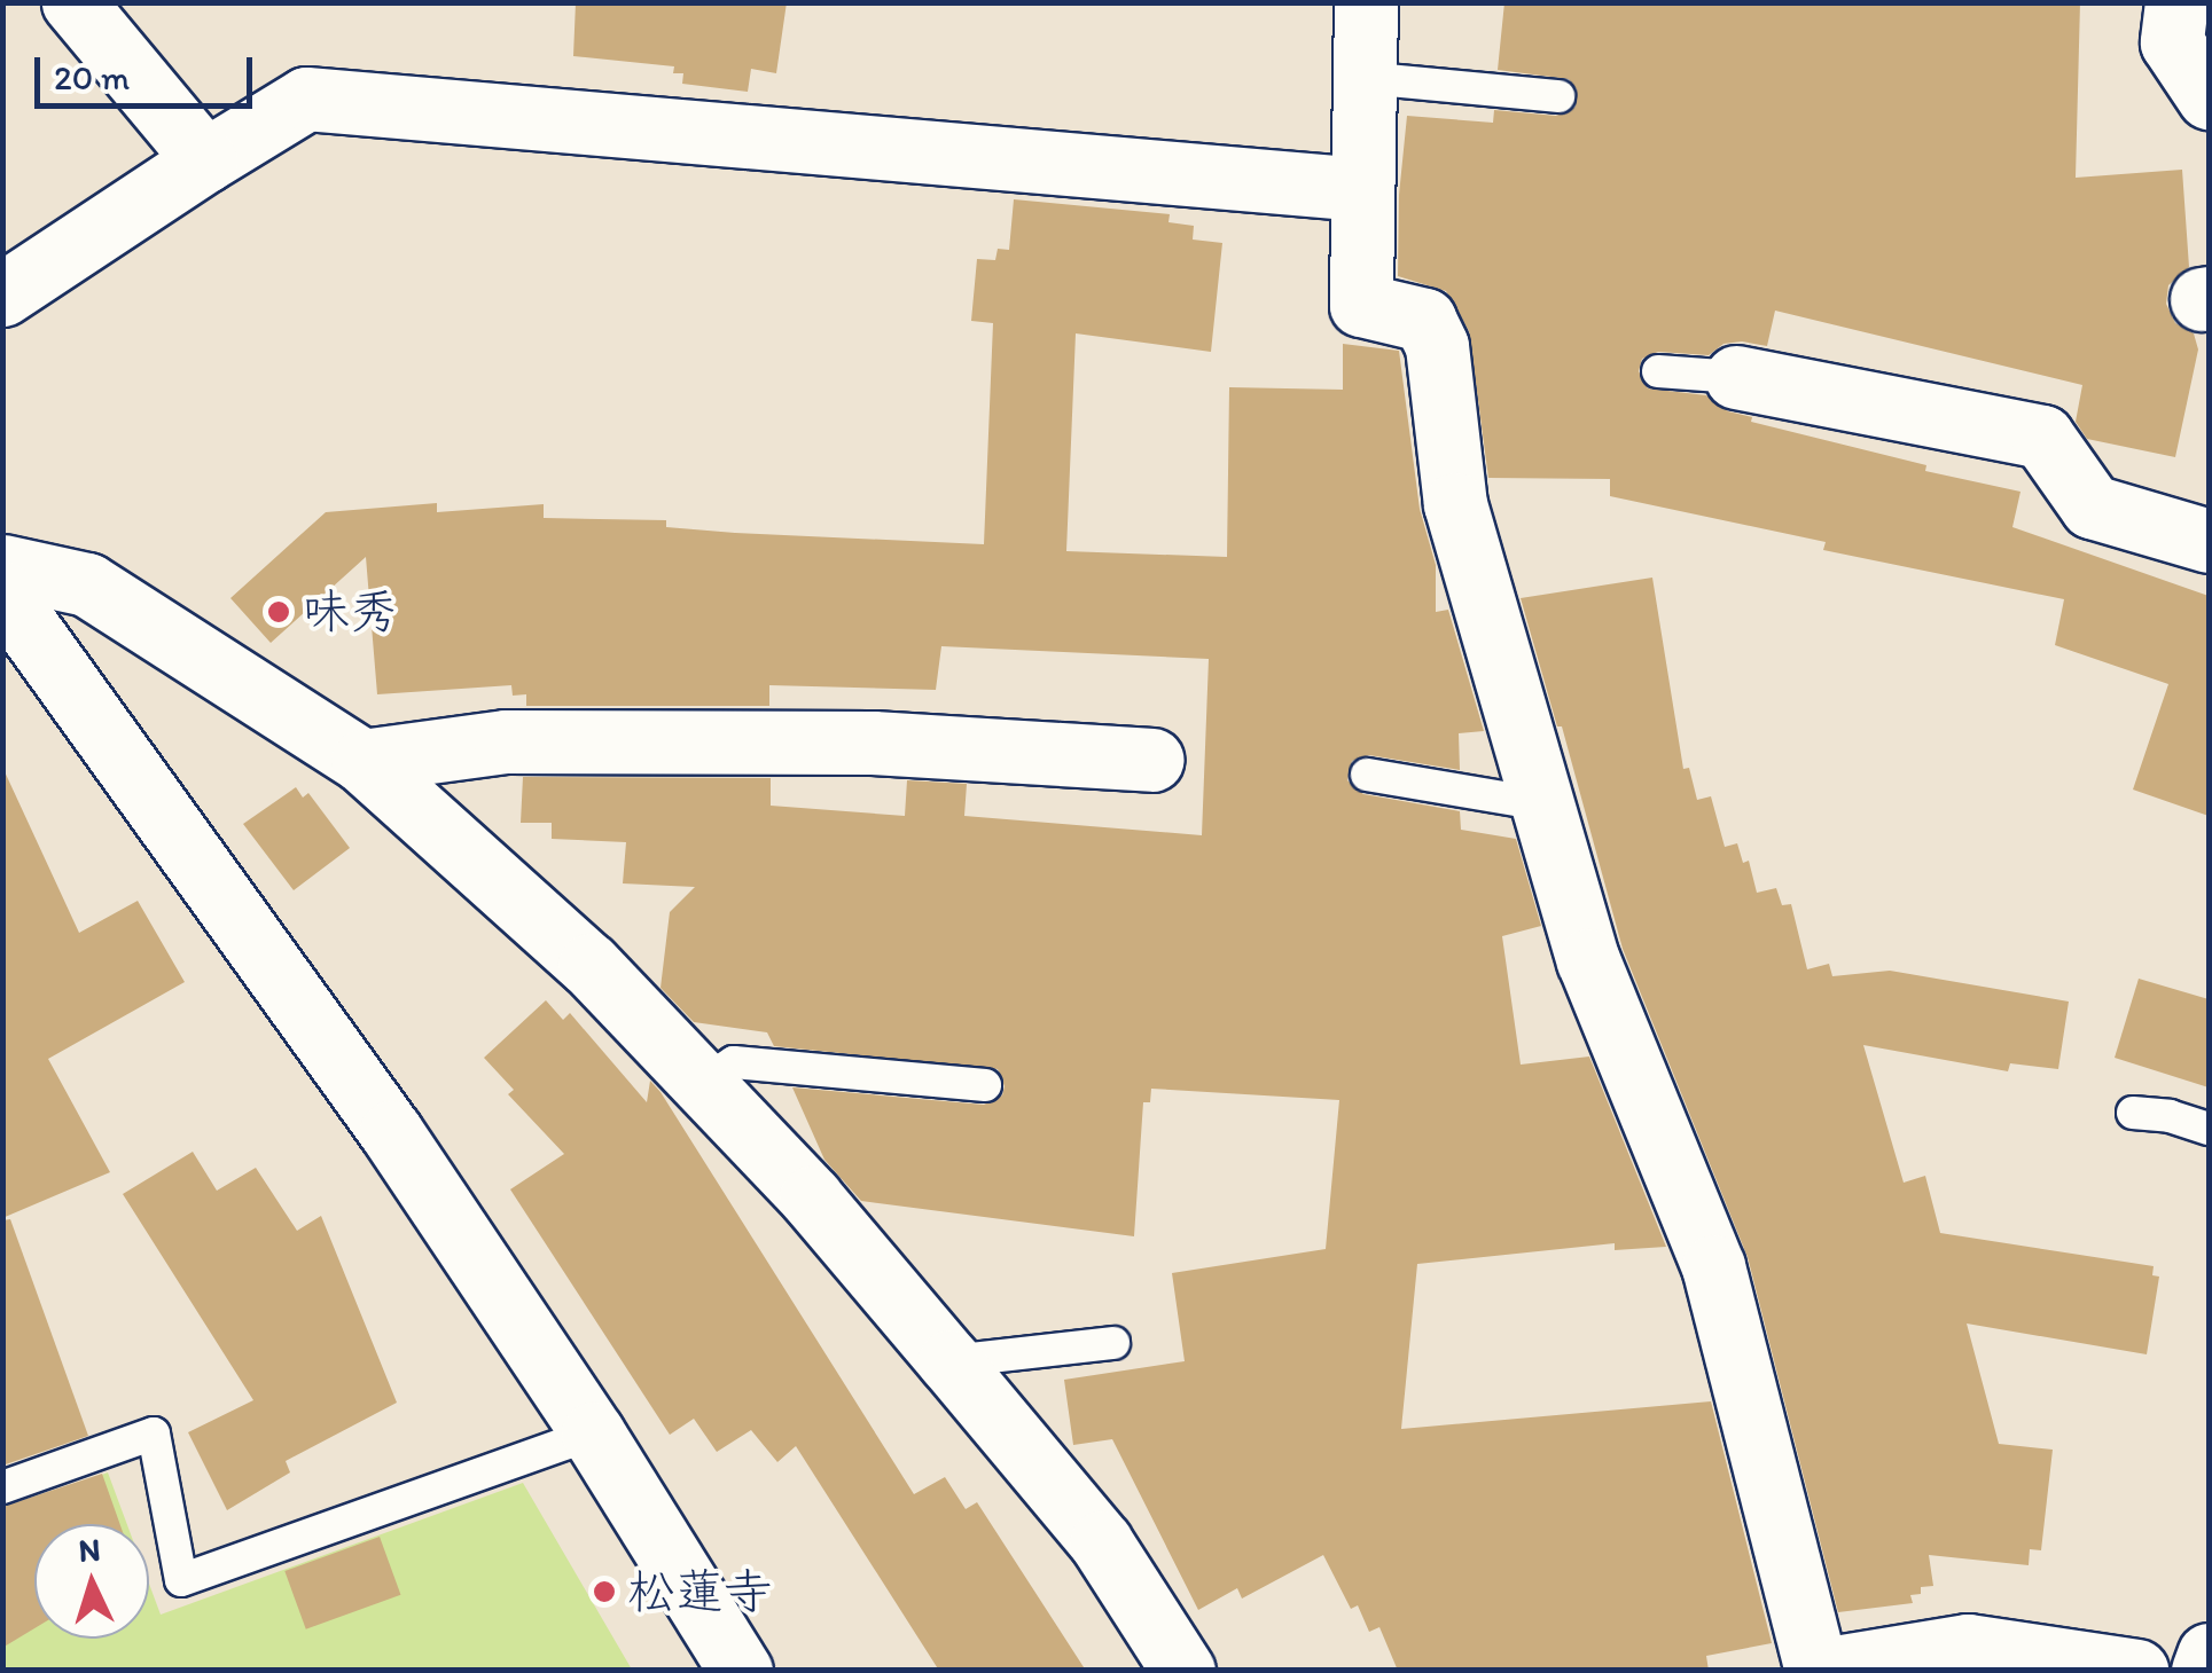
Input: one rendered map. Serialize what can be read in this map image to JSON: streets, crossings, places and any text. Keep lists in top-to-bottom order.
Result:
{
  "places": ["味秀", "松蓮寺"],
  "scale_bar": "20 m",
  "north": "top"
}
